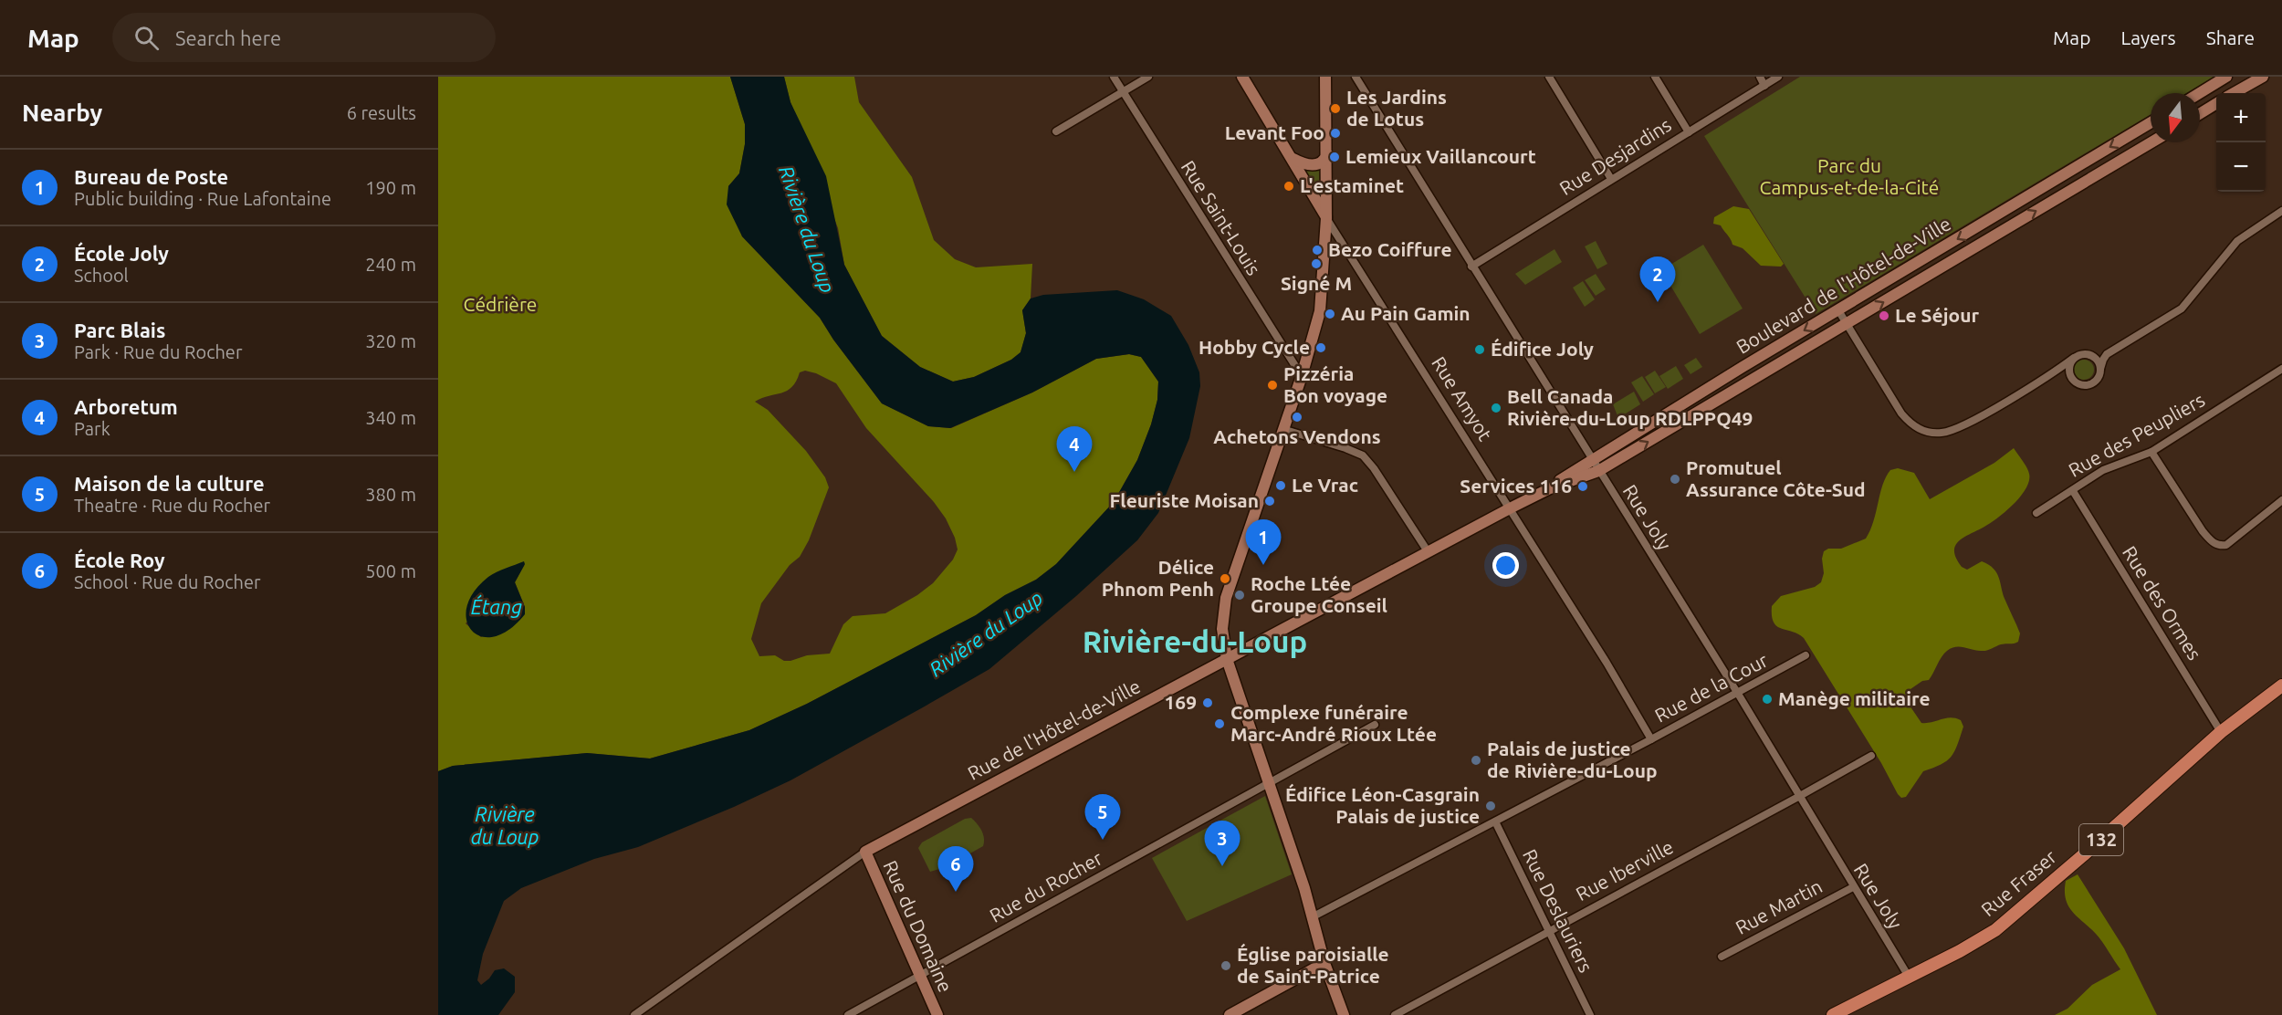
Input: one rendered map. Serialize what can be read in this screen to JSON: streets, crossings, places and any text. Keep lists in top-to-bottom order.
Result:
{
  "streets": {
    "main road": [
      "Boulevard de l'Hôtel-de-Ville",
      "Rue Amyot",
      "Rue de l'Hôtel-de-Ville",
      "132",
      "Rue Fraser",
      "Rue du Domaine"
    ],
    "street": [
      "Rue Desjardins",
      "Rue Saint-Louis",
      "Rue des Peupliers",
      "Rue Joly",
      "Rue des Ormes",
      "Rue de la Cour",
      "Rue Iberville",
      "Rue du Rocher",
      "Rue Martin",
      "Rue Deslauriers"
    ]
  },
  "crossings": [
    ["Rue Desjardins", "Rue Joly"],
    ["Boulevard de l'Hôtel-de-Ville", "Rue Amyot"],
    ["Boulevard de l'Hôtel-de-Ville", "Rue Joly"],
    ["Boulevard de l'Hôtel-de-Ville", "Rue de l'Hôtel-de-Ville"],
    ["Rue Amyot", "Rue de la Cour"],
    ["Rue Amyot", "Rue de l'Hôtel-de-Ville"],
    ["Rue des Peupliers", "Rue des Ormes"],
    ["Rue Joly", "Rue de la Cour"],
    ["Rue Joly", "Rue Iberville"],
    ["Rue Joly", "Rue Fraser"],
    ["Rue Joly", "Rue Martin"],
    ["Rue des Ormes", "Rue Fraser"],
    ["Rue de la Cour", "Rue Deslauriers"],
    ["Rue de l'Hôtel-de-Ville", "Rue du Domaine"],
    ["Rue Iberville", "Rue Deslauriers"],
    ["Rue du Rocher", "Rue du Domaine"]
  ],
  "districts": ["Rivière-du-Loup"],
  "water": ["Rivière du Loup", "Étang"],
  "parks": ["Parc du Campus-et-de-la-Cité", "Cédrière"],
  "places": [
    "Les Jardins de Lotus",
    "Levant Foo",
    "Lemieux Vaillancourt",
    "L'estaminet",
    "Bezo Coiffure",
    "Signé M",
    "Au Pain Gamin",
    "Le Séjour",
    "Hobby Cycle",
    "Édifice Joly",
    "Pizzéria Bon voyage",
    "Bell Canada Rivière-du-Loup RDLPPQ49",
    "Achetons Vendons",
    "Promutuel Assurance Côte-Sud",
    "Le Vrac",
    "Services 116",
    "Fleuriste Moisan",
    "Délice Phnom Penh",
    "Roche Ltée Groupe Conseil",
    "Manège militaire",
    "169",
    "Complexe funéraire Marc-André Rioux Ltée",
    "Palais de justice de Rivière-du-Loup",
    "Édifice Léon-Casgrain Palais de justice",
    "Église paroisialle de Saint-Patrice"
  ],
  "north": "bottom",
  "page": {
    "header": "Map",
    "search": "Search here",
    "nav": ["Map", "Layers", "Share"],
    "heading": ["Nearby", "6 results"],
    "map_buttons": ["+", "−"],
    "list": [
      {
        "mark": "1",
        "name": "Bureau de Poste",
        "note": "Public building · Rue Lafontaine",
        "value": "190 m"
      },
      {
        "mark": "2",
        "name": "École Joly",
        "note": "School",
        "value": "240 m"
      },
      {
        "mark": "3",
        "name": "Parc Blais",
        "note": "Park · Rue du Rocher",
        "value": "320 m"
      },
      {
        "mark": "4",
        "name": "Arboretum",
        "note": "Park",
        "value": "340 m"
      },
      {
        "mark": "5",
        "name": "Maison de la culture",
        "note": "Theatre · Rue du Rocher",
        "value": "380 m"
      },
      {
        "mark": "6",
        "name": "École Roy",
        "note": "School · Rue du Rocher",
        "value": "500 m"
      }
    ],
    "pins": [
      "2",
      "4",
      "1",
      "5",
      "3",
      "6"
    ]
  }
}
